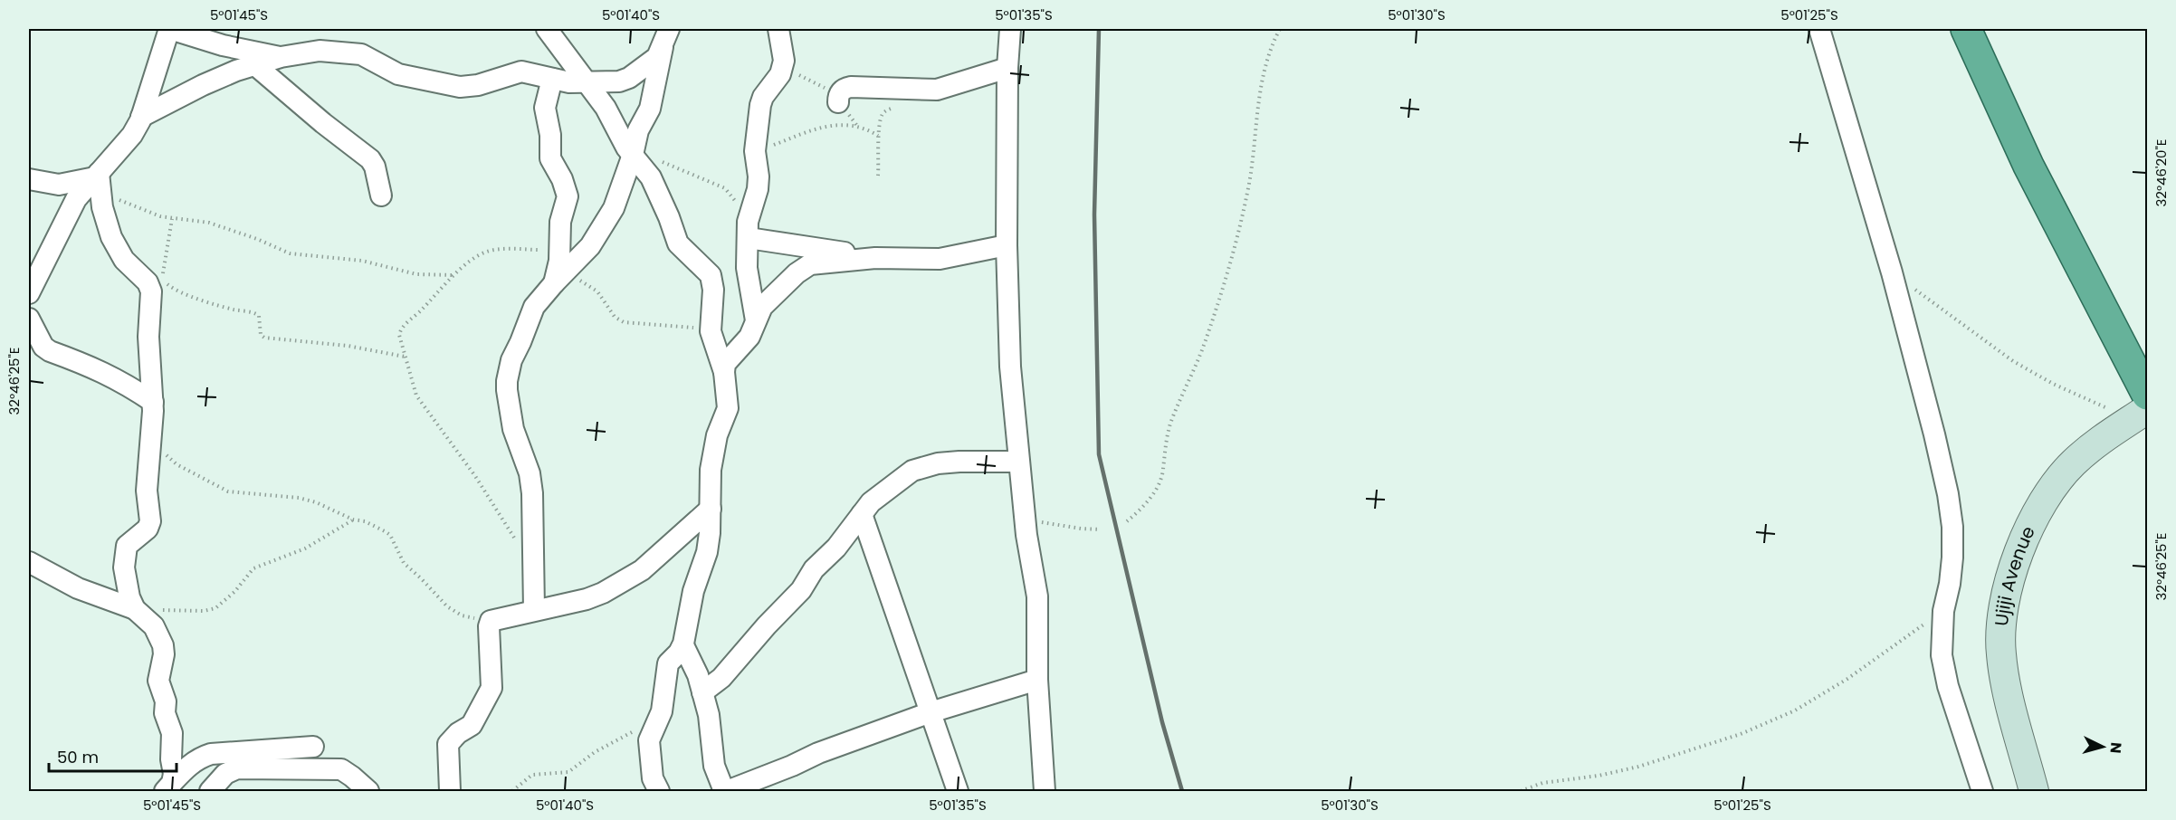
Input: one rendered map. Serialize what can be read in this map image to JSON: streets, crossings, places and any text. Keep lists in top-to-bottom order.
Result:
{
  "streets": {
    "main road": ["Ujiji Avenue"]
  },
  "scale_bar": "50 m",
  "north": "right",
  "coordinates": [
    "5°01'45\"S",
    "5°01'40\"S",
    "5°01'35\"S",
    "5°01'30\"S",
    "5°01'25\"S",
    "32°46'20\"E",
    "32°46'25\"E"
  ]
}
